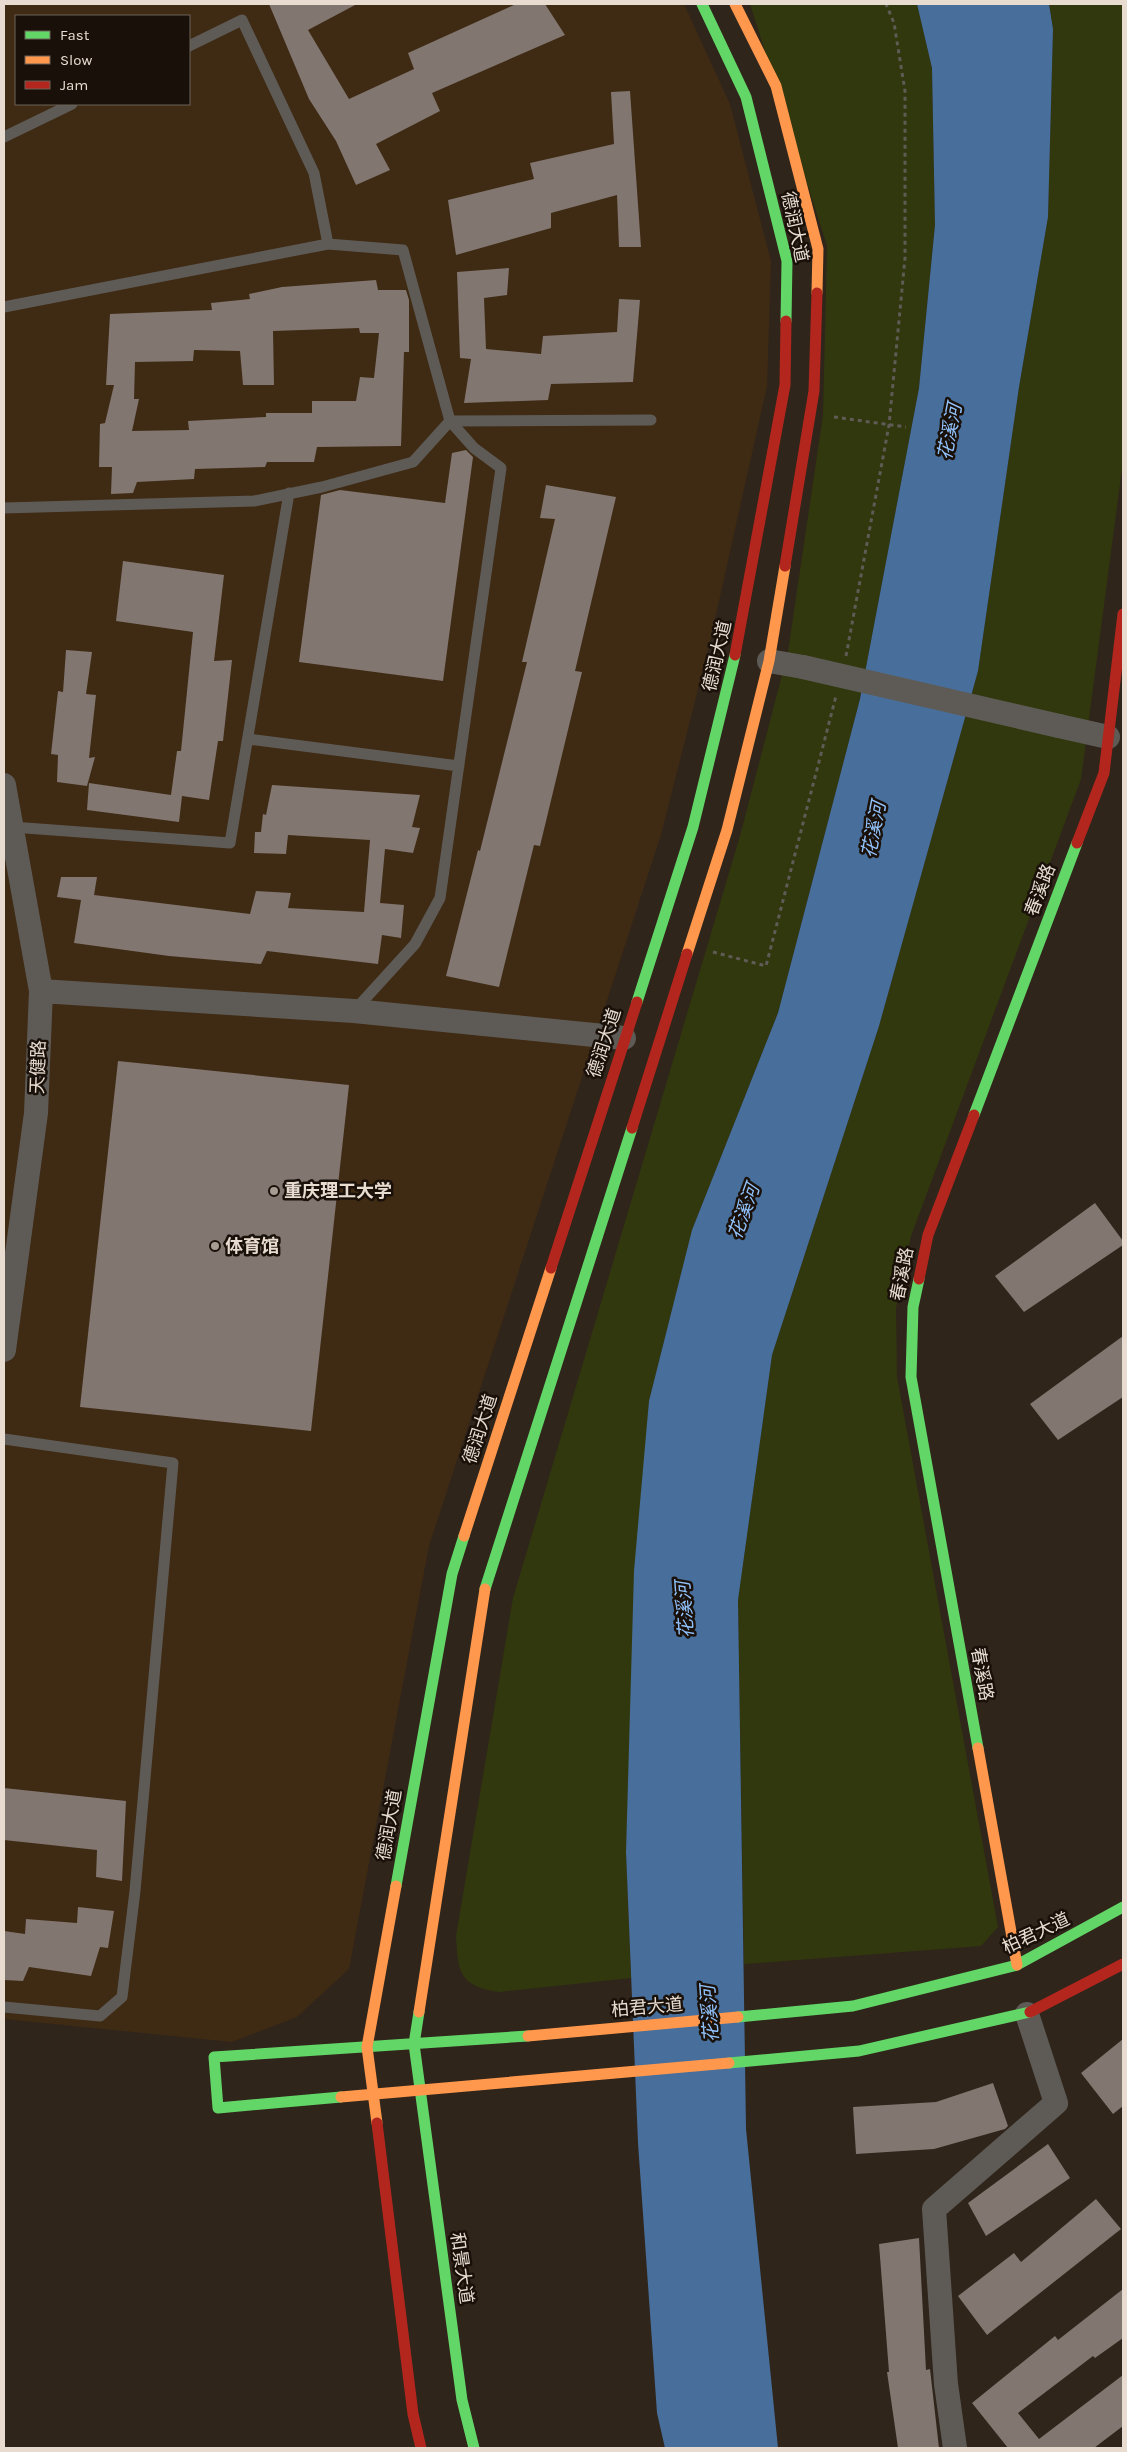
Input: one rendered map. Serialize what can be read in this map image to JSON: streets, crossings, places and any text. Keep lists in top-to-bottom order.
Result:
{
  "streets": {
    "main road": [
      "德润大道",
      "春溪路",
      "柏君大道",
      "和景大道"
    ],
    "street": ["天健路"]
  },
  "crossings": [
    ["德润大道", "柏君大道"],
    ["德润大道", "和景大道"],
    ["春溪路", "柏君大道"]
  ],
  "water": ["花溪河"],
  "places": ["重庆理工大学", "体育馆"],
  "legend": ["Fast", "Slow", "Jam"]
}
